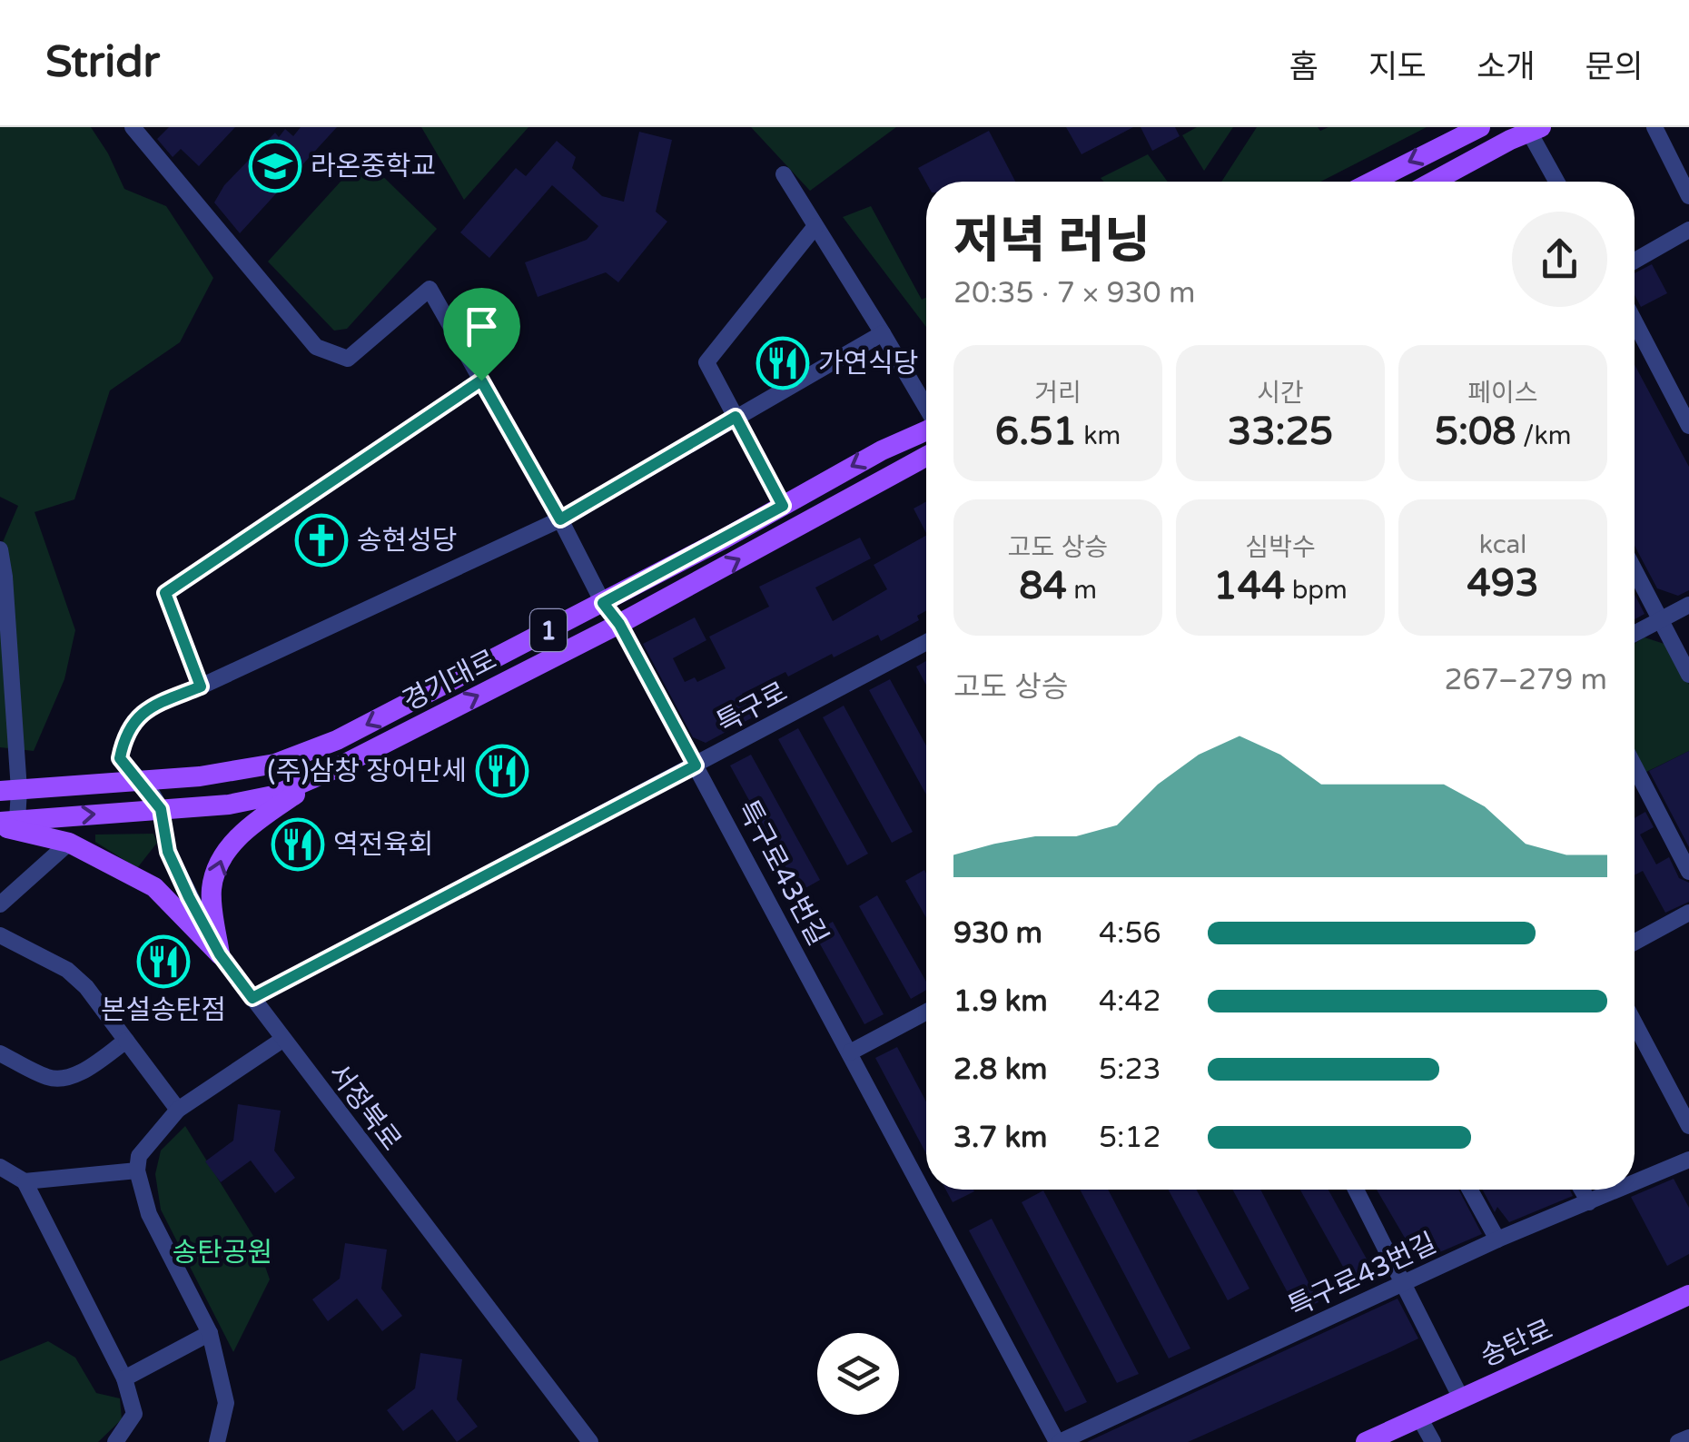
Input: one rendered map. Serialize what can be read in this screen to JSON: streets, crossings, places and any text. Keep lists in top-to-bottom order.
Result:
{
  "streets": {
    "main road": ["1", "경기대로", "송탄로"],
    "street": ["특구로", "특구로43번길", "서정북로"]
  },
  "crossings": [
    ["경기대로", "특구로43번길"],
    ["경기대로", "서정북로"],
    ["특구로", "특구로43번길"],
    ["특구로", "서정북로"]
  ],
  "parks": ["송탄공원"],
  "places": {
    "school or university": ["라온중학교"],
    "restaurant": [
      "가연식당",
      "(주)삼창 장어만세",
      "역전육회",
      "본설송탄점"
    ],
    "church": ["송현성당"]
  },
  "page": {
    "header": "Stridr",
    "nav": [
      "홈",
      "지도",
      "소개",
      "문의"
    ],
    "heading": ["저녁 러닝", "20:35 · 7 × 930 m"],
    "stats": [
      ["거리", "6.51 km"],
      ["시간", "33:25"],
      ["페이스", "5:08 /km"],
      ["고도 상승", "84 m"],
      ["심박수", "144 bpm"],
      ["kcal", "493"]
    ],
    "chart": ["고도 상승", "267–279 m"],
    "list": [
      {
        "name": "930 m",
        "note": "4:56"
      },
      {
        "name": "1.9 km",
        "note": "4:42"
      },
      {
        "name": "2.8 km",
        "note": "5:23"
      },
      {
        "name": "3.7 km",
        "note": "5:12"
      }
    ]
  }
}
